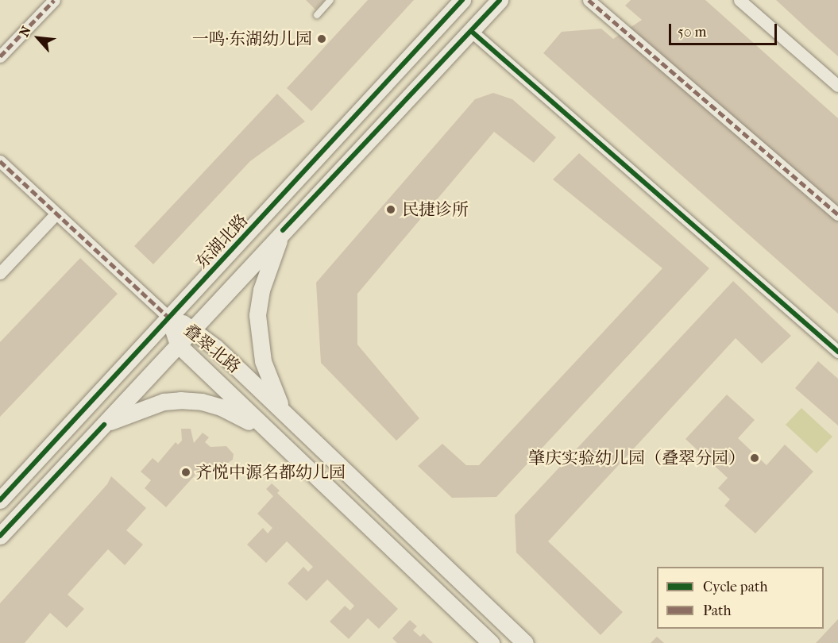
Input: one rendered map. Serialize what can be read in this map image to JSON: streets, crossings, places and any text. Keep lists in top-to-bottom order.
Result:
{
  "streets": {
    "main road": ["东湖北路", "叠翠北路"]
  },
  "crossings": [
    ["东湖北路", "叠翠北路"]
  ],
  "places": [
    "一鸣·东湖幼儿园",
    "民捷诊所",
    "肇庆实验幼儿园（叠翠分园）",
    "齐悦中源名都幼儿园"
  ],
  "legend": ["Cycle path", "Path"],
  "scale_bar": "50 m",
  "north": "top left"
}
